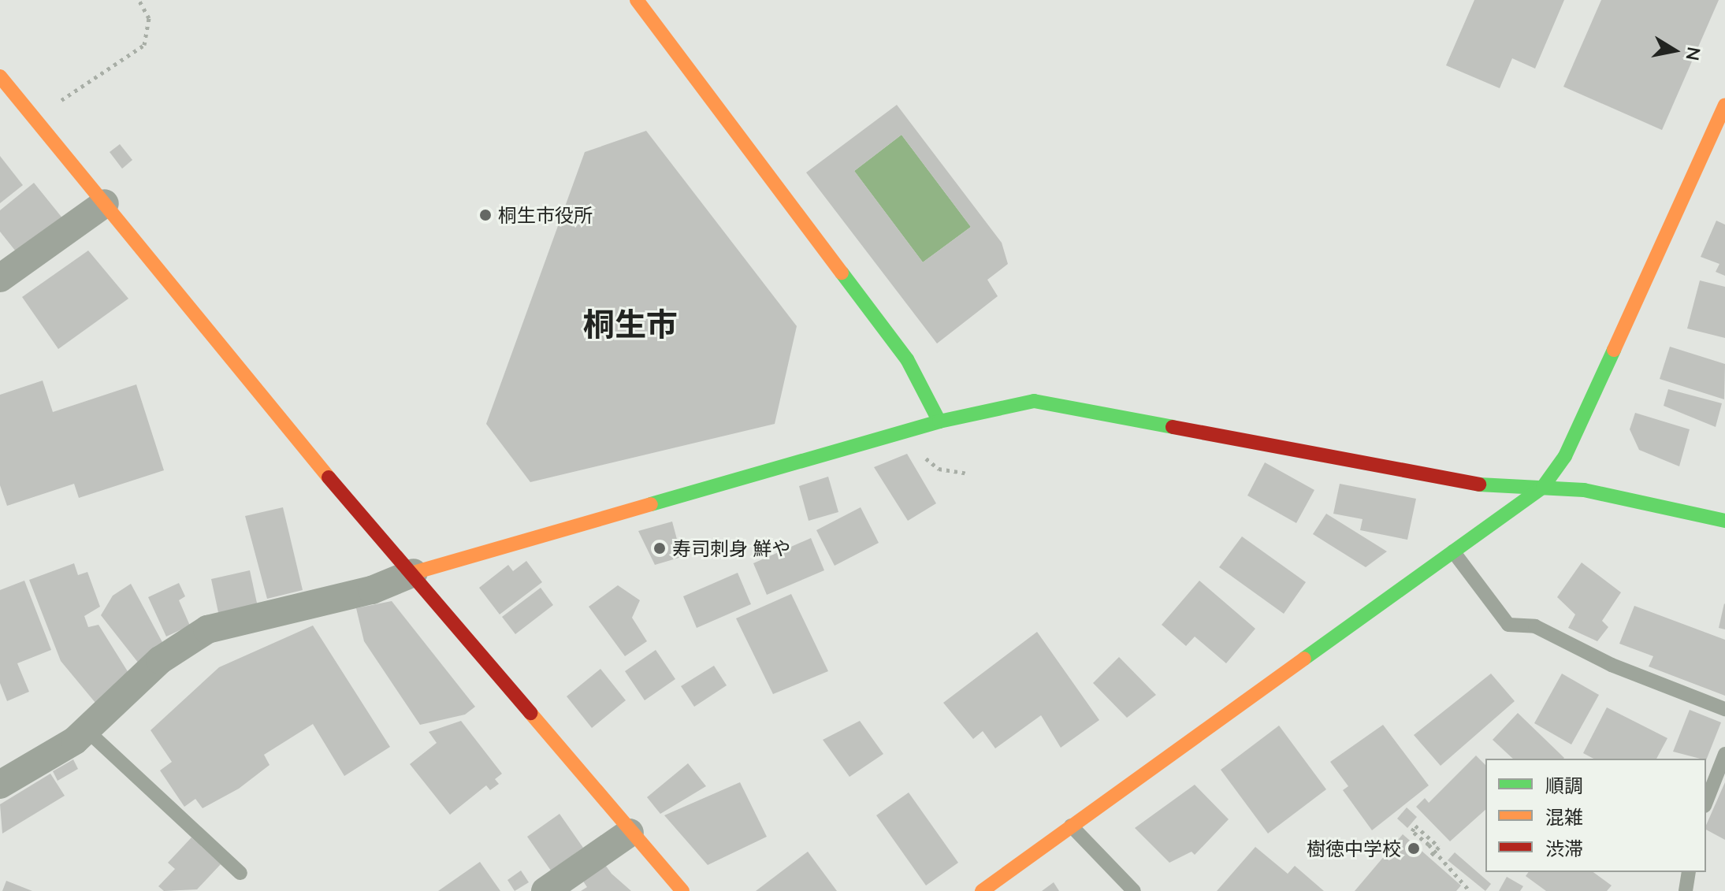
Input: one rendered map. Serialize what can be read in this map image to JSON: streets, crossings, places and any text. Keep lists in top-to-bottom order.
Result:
{
  "districts": ["桐生市"],
  "places": ["桐生市役所", "寿司刺身 鮮や", "樹徳中学校"],
  "legend": ["順調", "混雑", "渋滞"],
  "north": "right"
}
